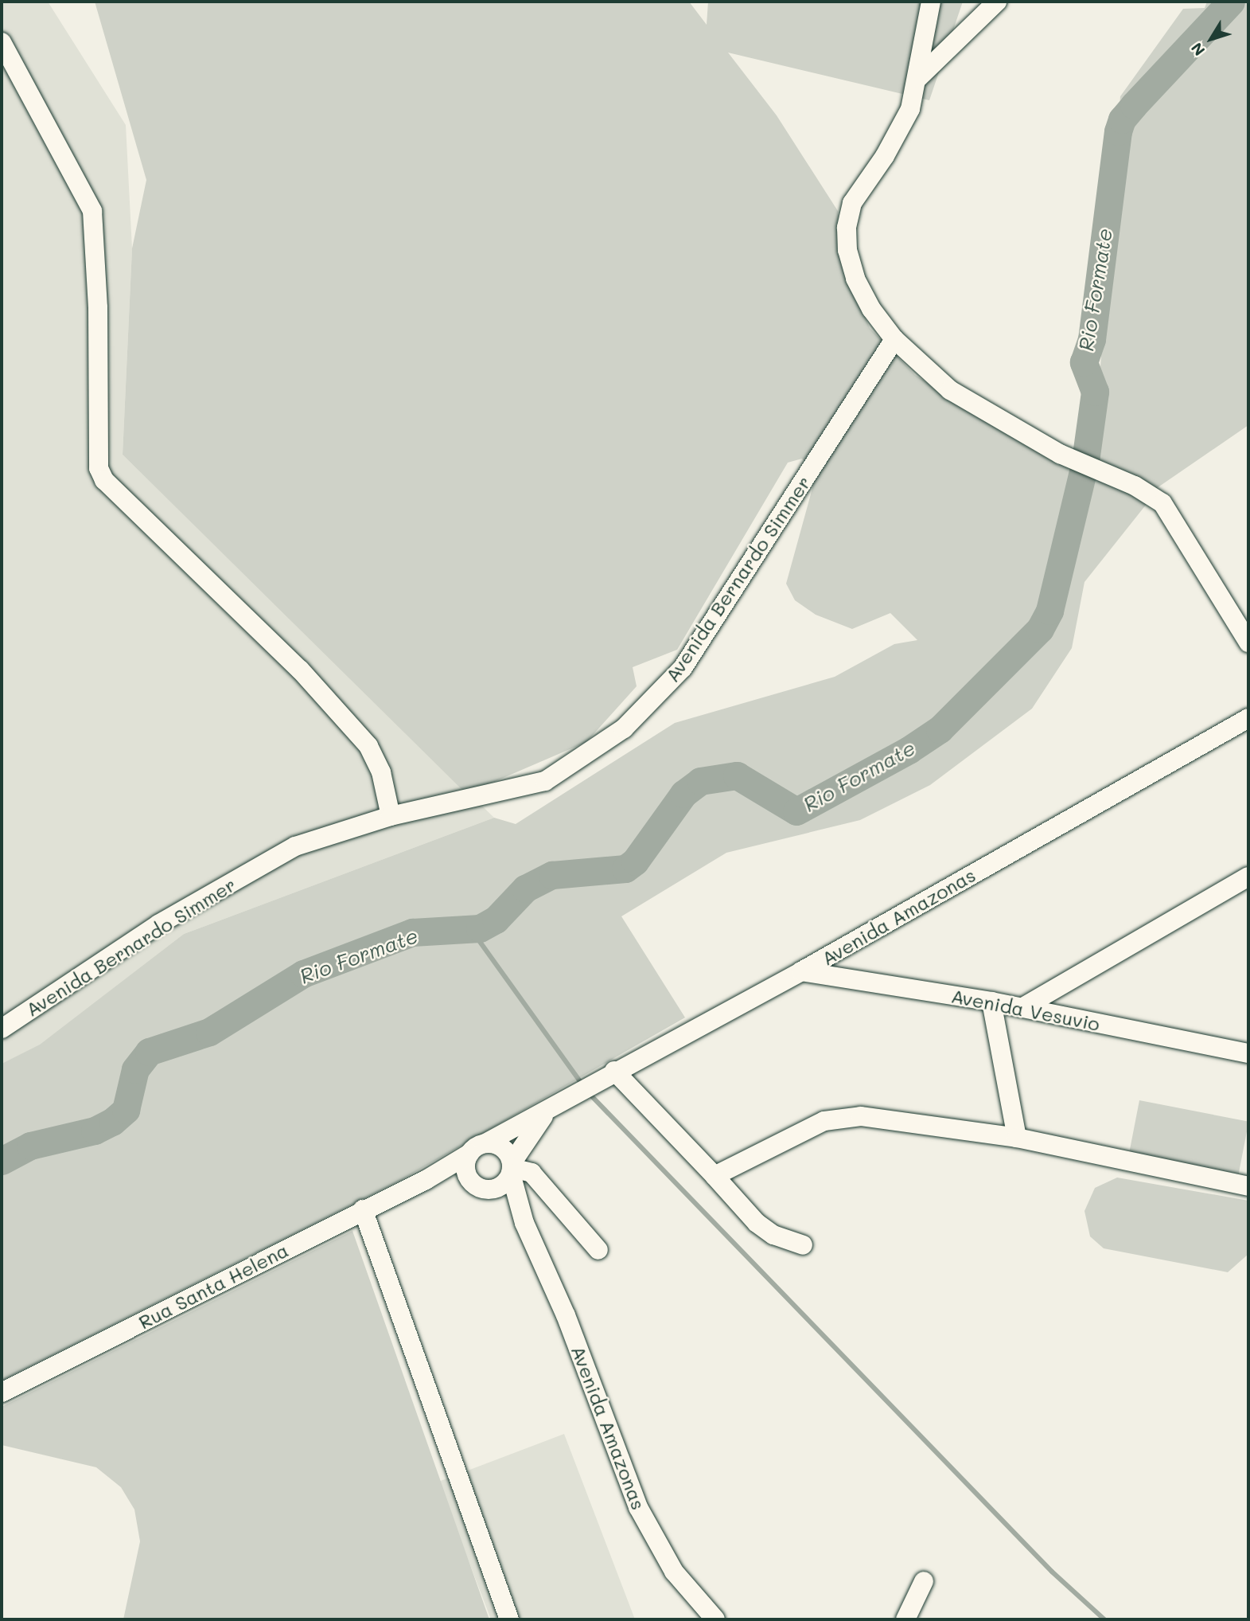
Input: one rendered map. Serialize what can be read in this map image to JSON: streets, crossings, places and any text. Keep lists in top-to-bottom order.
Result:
{
  "streets": {
    "street": [
      "Avenida Bernardo Simmer",
      "Avenida Amazonas",
      "Avenida Vesuvio",
      "Rua Santa Helena"
    ]
  },
  "crossings": [
    ["Avenida Amazonas", "Avenida Vesuvio"],
    ["Avenida Amazonas", "Rua Santa Helena"]
  ],
  "water": ["Rio Formate"],
  "north": "bottom left"
}
